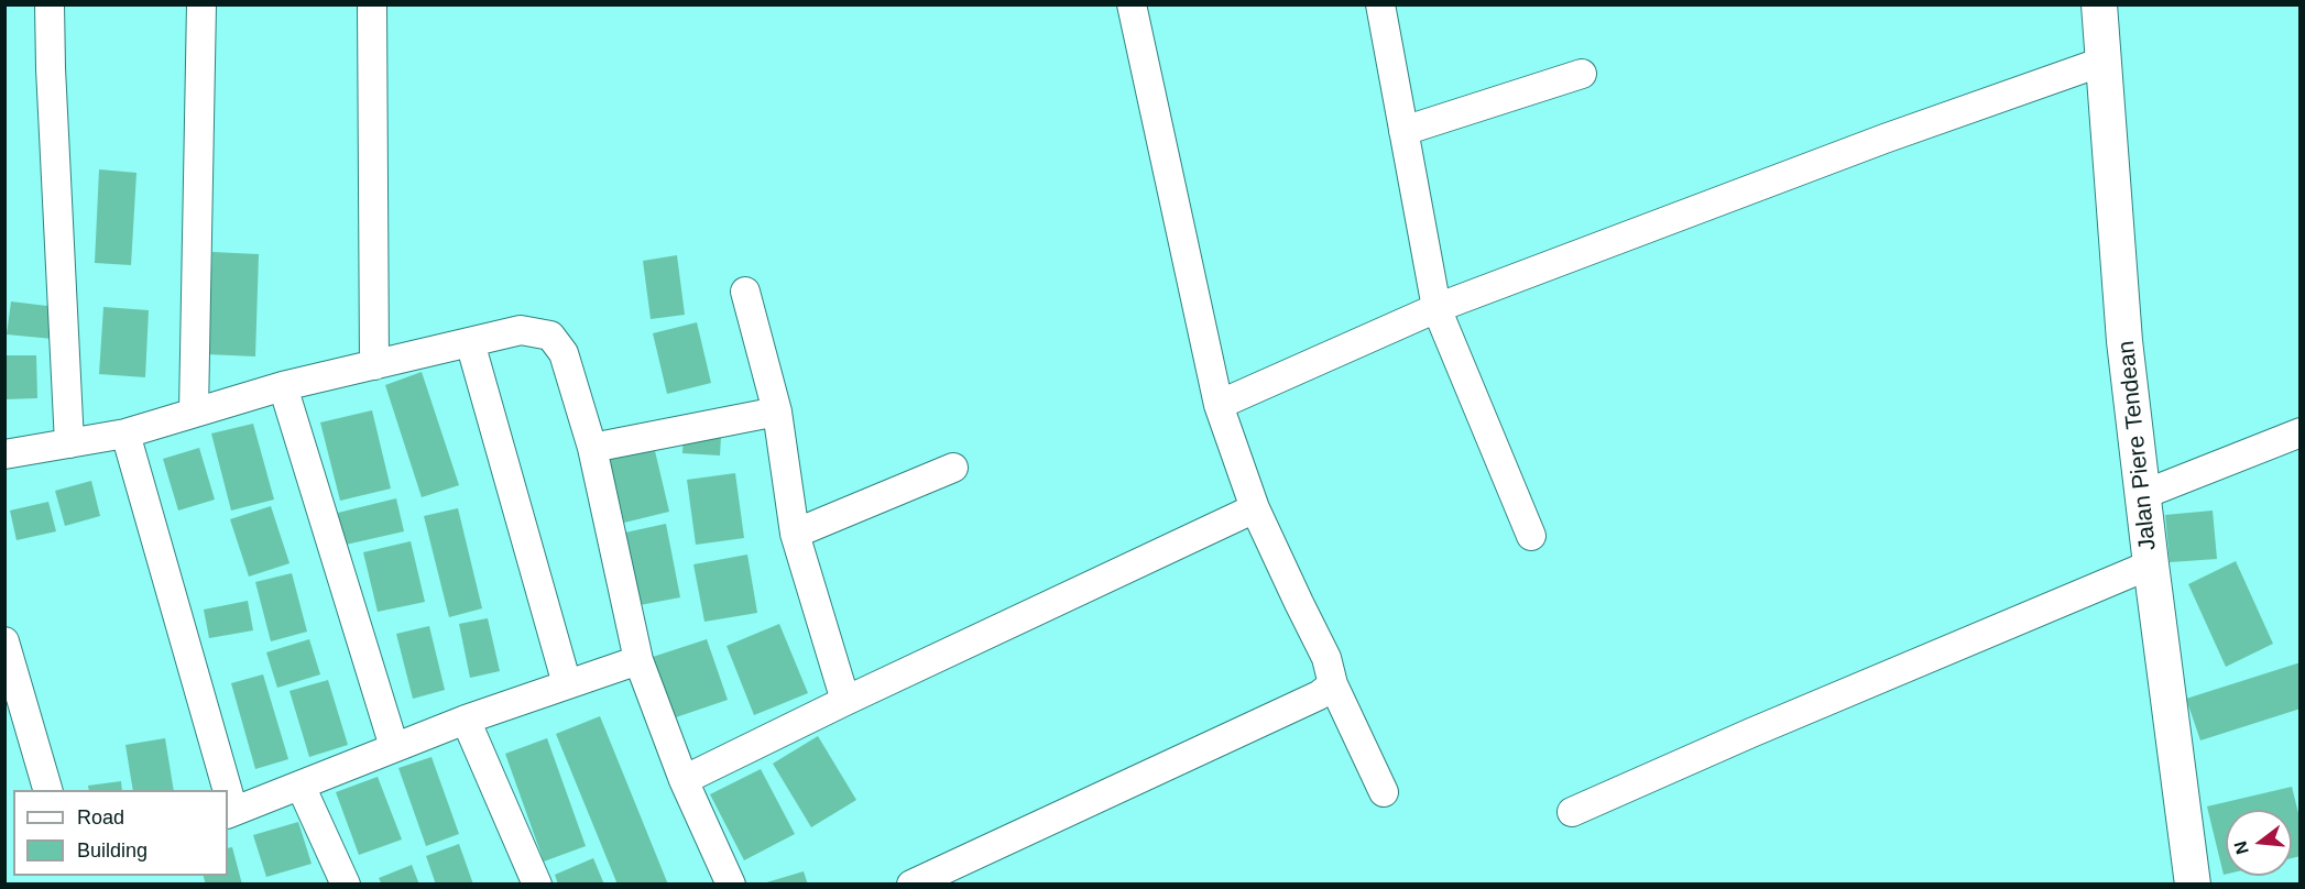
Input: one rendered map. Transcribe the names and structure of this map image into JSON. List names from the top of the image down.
{
  "streets": {
    "street": ["Jalan Piere Tendean"]
  },
  "legend": ["Road", "Building"],
  "north": "left"
}
